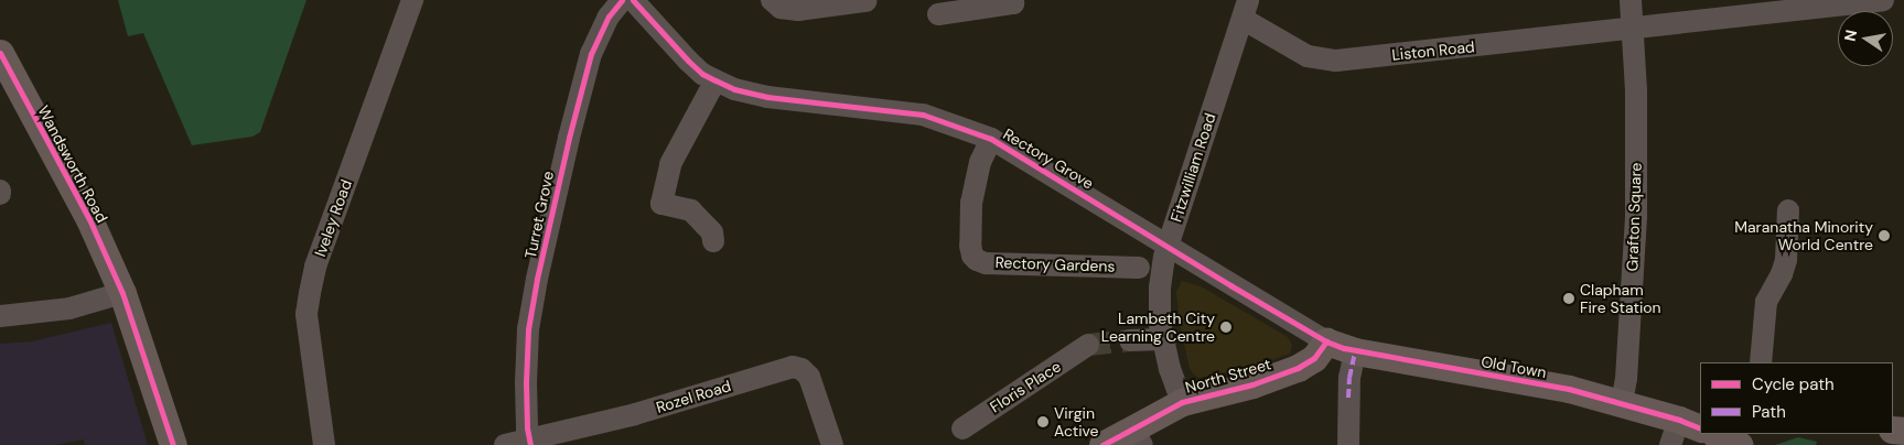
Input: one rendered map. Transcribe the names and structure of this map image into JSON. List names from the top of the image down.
{
  "streets": {
    "main road": ["Wandsworth Road", "Old Town", "North Street"],
    "street": [
      "Liston Road",
      "Rectory Grove",
      "Fitzwilliam Road",
      "Turret Grove",
      "Grafton Square",
      "Iveley Road",
      "Rectory Gardens",
      "Floris Place",
      "Rozel Road"
    ]
  },
  "crossings": [
    ["Liston Road", "Fitzwilliam Road"],
    ["Liston Road", "Grafton Square"],
    ["Rectory Grove", "Fitzwilliam Road"],
    ["Rectory Grove", "Rectory Gardens"],
    ["Rectory Grove", "Old Town"],
    ["Rectory Grove", "North Street"],
    ["Fitzwilliam Road", "North Street"],
    ["Turret Grove", "Rozel Road"],
    ["Grafton Square", "Old Town"],
    ["Old Town", "North Street"]
  ],
  "places": [
    "Maranatha Minority World Centre",
    "Clapham Fire Station",
    "Lambeth City Learning Centre",
    "Virgin Active"
  ],
  "legend": ["Cycle path", "Path"],
  "north": "left"
}
